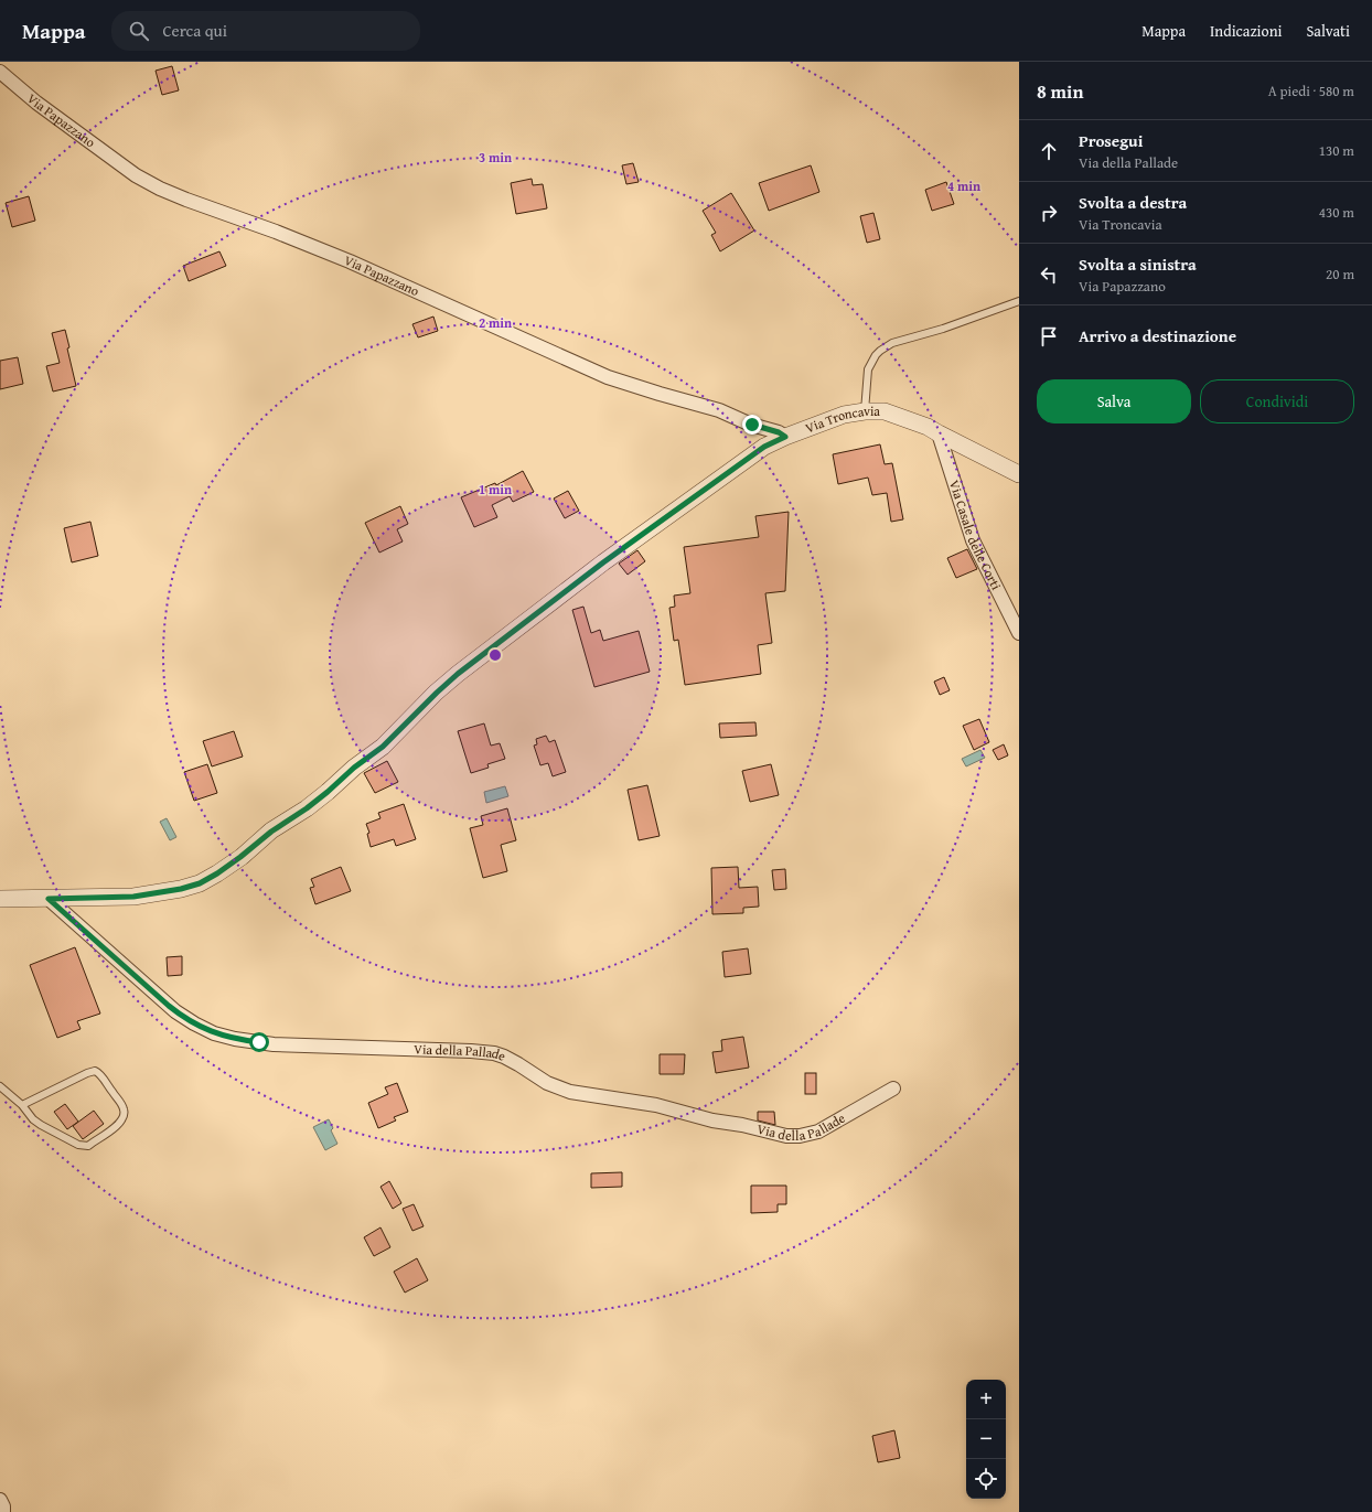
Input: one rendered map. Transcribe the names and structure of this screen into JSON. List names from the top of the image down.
{
  "streets": {
    "street": [
      "Via Papazzano",
      "Via Troncavia",
      "Via Casale delle Corti",
      "Via della Pallade"
    ]
  },
  "crossings": [
    ["Via Papazzano", "Via Troncavia"],
    ["Via Troncavia", "Via Casale delle Corti"],
    ["Via Troncavia", "Via della Pallade"]
  ],
  "page": {
    "header": "Mappa",
    "search": "Cerca qui",
    "nav": ["Mappa", "Indicazioni", "Salvati"],
    "heading": ["8 min", "A piedi · 580 m"],
    "list": [
      ["Prosegui", "Via della Pallade", "130 m"],
      ["Svolta a destra", "Via Troncavia", "430 m"],
      ["Svolta a sinistra", "Via Papazzano", "20 m"],
      "Arrivo a destinazione"
    ],
    "buttons": ["Salva", "Condividi"],
    "map_buttons": ["+", "−"]
  },
  "rings": [
    "3 min",
    "4 min",
    "2 min",
    "1 min"
  ]
}
